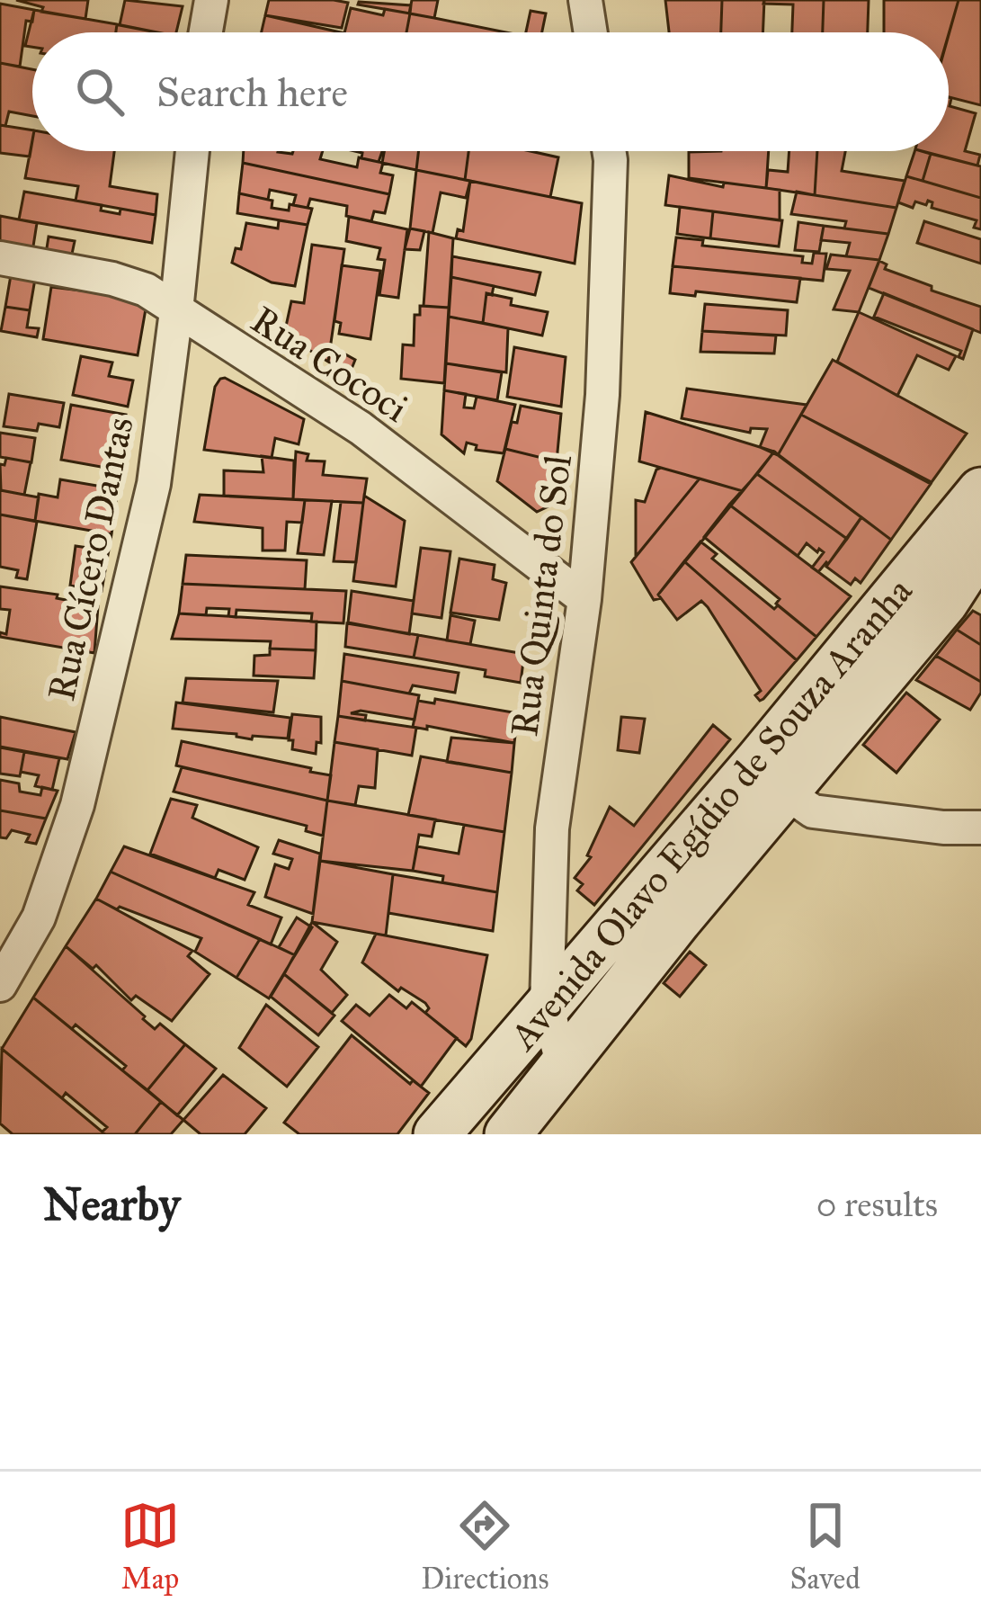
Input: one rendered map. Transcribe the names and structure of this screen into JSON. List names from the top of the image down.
{
  "streets": {
    "main road": ["Avenida Olavo Egídio de Souza Aranha"],
    "street": ["Rua Cococi", "Rua Cícero Dantas", "Rua Quinta do Sol"]
  },
  "crossings": [
    ["Rua Cococi", "Rua Cícero Dantas"],
    ["Rua Cococi", "Rua Quinta do Sol"],
    ["Rua Quinta do Sol", "Avenida Olavo Egídio de Souza Aranha"]
  ],
  "page": {
    "search": "Search here",
    "heading": ["Nearby", "0 results"],
    "nav": ["Map", "Directions", "Saved"]
  }
}
